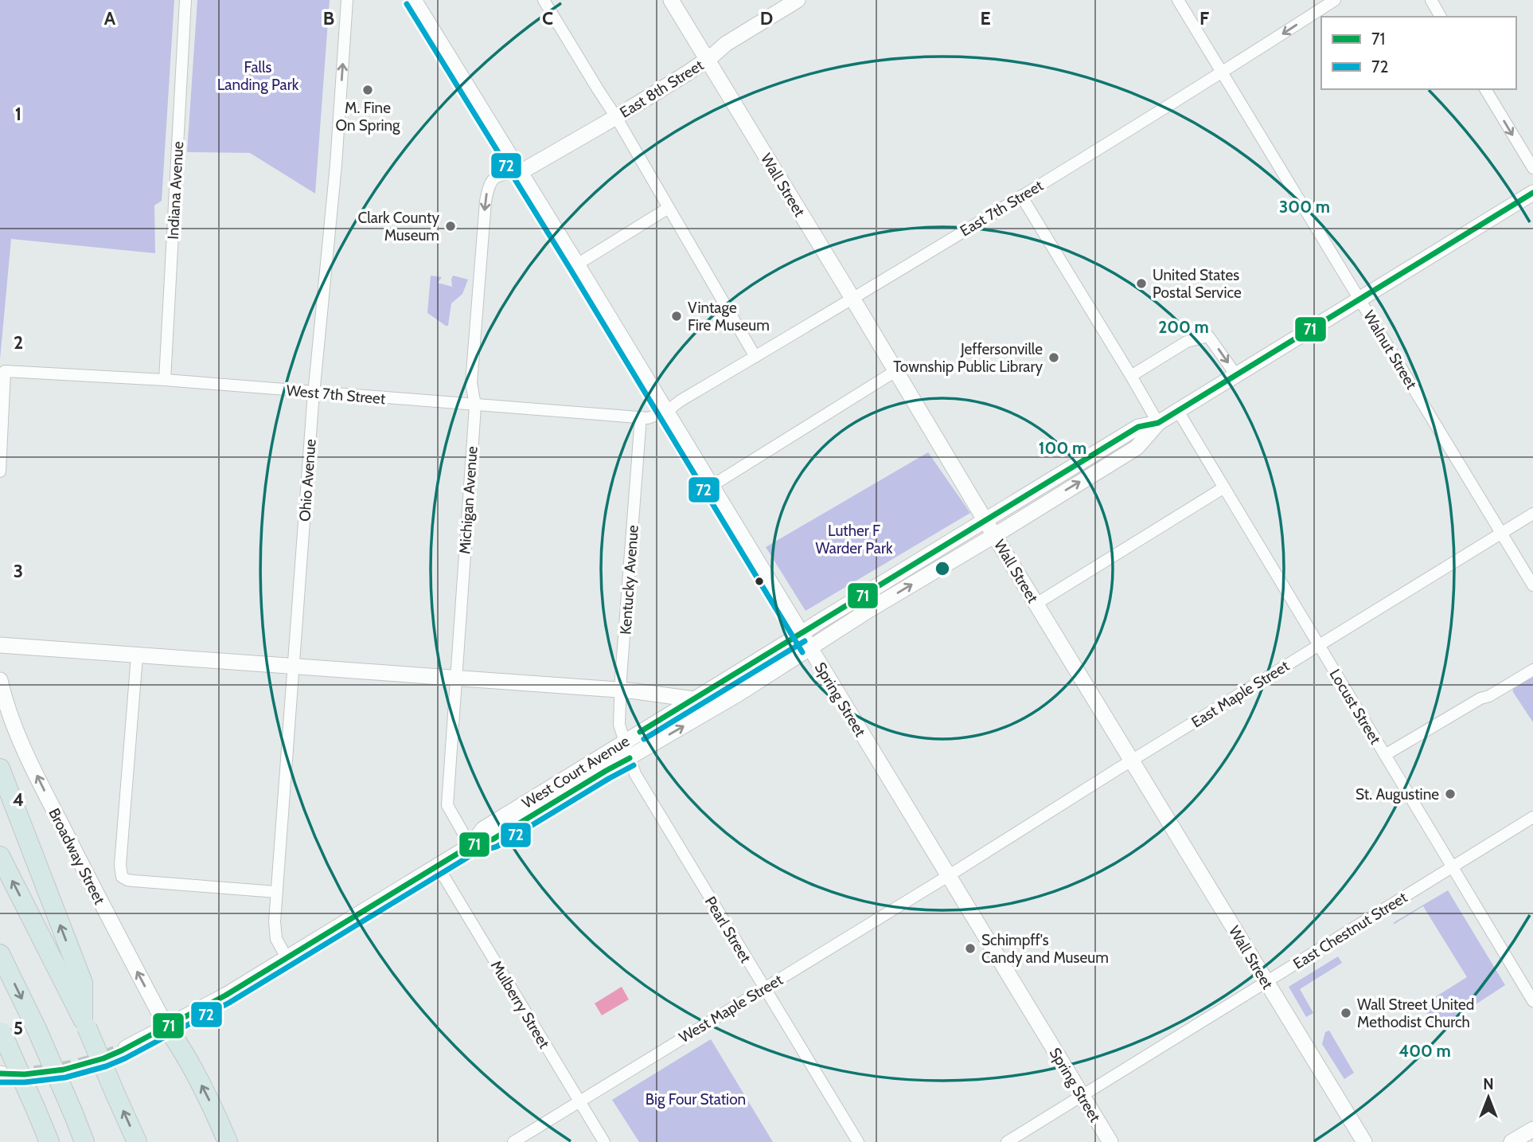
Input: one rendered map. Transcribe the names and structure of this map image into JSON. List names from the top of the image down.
{
  "streets": {
    "street": [
      "East 8th Street",
      "Wall Street",
      "Indiana Avenue",
      "East 7th Street",
      "Walnut Street",
      "West 7th Street",
      "Ohio Avenue",
      "Michigan Avenue",
      "Kentucky Avenue",
      "East Maple Street",
      "Spring Street",
      "Locust Street",
      "West Court Avenue",
      "Broadway Street",
      "Pearl Street",
      "East Chestnut Street",
      "Mulberry Street",
      "West Maple Street"
    ]
  },
  "crossings": [
    ["East 8th Street", "Wall Street"],
    ["East 8th Street", "Michigan Avenue"],
    ["East 8th Street", "Spring Street"],
    ["Wall Street", "East 7th Street"],
    ["Wall Street", "East Maple Street"],
    ["Wall Street", "West Court Avenue"],
    ["Wall Street", "East Chestnut Street"],
    ["Indiana Avenue", "West 7th Street"],
    ["East 7th Street", "Walnut Street"],
    ["East 7th Street", "West 7th Street"],
    ["East 7th Street", "Spring Street"],
    ["Walnut Street", "East Maple Street"],
    ["West 7th Street", "Ohio Avenue"],
    ["West 7th Street", "Michigan Avenue"],
    ["West 7th Street", "Kentucky Avenue"],
    ["West 7th Street", "Spring Street"],
    ["Ohio Avenue", "West Court Avenue"],
    ["Michigan Avenue", "Spring Street"],
    ["Michigan Avenue", "West Court Avenue"],
    ["Kentucky Avenue", "West Court Avenue"],
    ["Kentucky Avenue", "Pearl Street"],
    ["East Maple Street", "Spring Street"],
    ["East Maple Street", "Locust Street"],
    ["East Maple Street", "West Maple Street"],
    ["Spring Street", "West Court Avenue"],
    ["Spring Street", "East Chestnut Street"],
    ["Spring Street", "West Maple Street"],
    ["Locust Street", "East Chestnut Street"],
    ["West Court Avenue", "Broadway Street"],
    ["West Court Avenue", "Pearl Street"],
    ["West Court Avenue", "Mulberry Street"],
    ["Pearl Street", "West Maple Street"],
    ["Mulberry Street", "West Maple Street"]
  ],
  "one_way": ["Ohio Avenue", "Broadway Street"],
  "parks": ["Falls Landing Park", "Luther F Warder Park", "Big Four Station"],
  "places": [
    "M. Fine On Spring",
    "Clark County Museum",
    "United States Postal Service",
    "Vintage Fire Museum",
    "Jeffersonville Township Public Library",
    "St. Augustine",
    "Schimpff's Candy and Museum",
    "Wall Street United Methodist Church"
  ],
  "lines": ["transit line 72", "transit line 71"],
  "legend": ["71", "72"],
  "north": "top",
  "grid": {
    "columns": [
      "A",
      "B",
      "C",
      "D",
      "E",
      "F"
    ],
    "rows": [
      "1",
      "2",
      "3",
      "4",
      "5"
    ]
  },
  "rings": [
    "300 m",
    "200 m",
    "100 m",
    "400 m"
  ]
}
